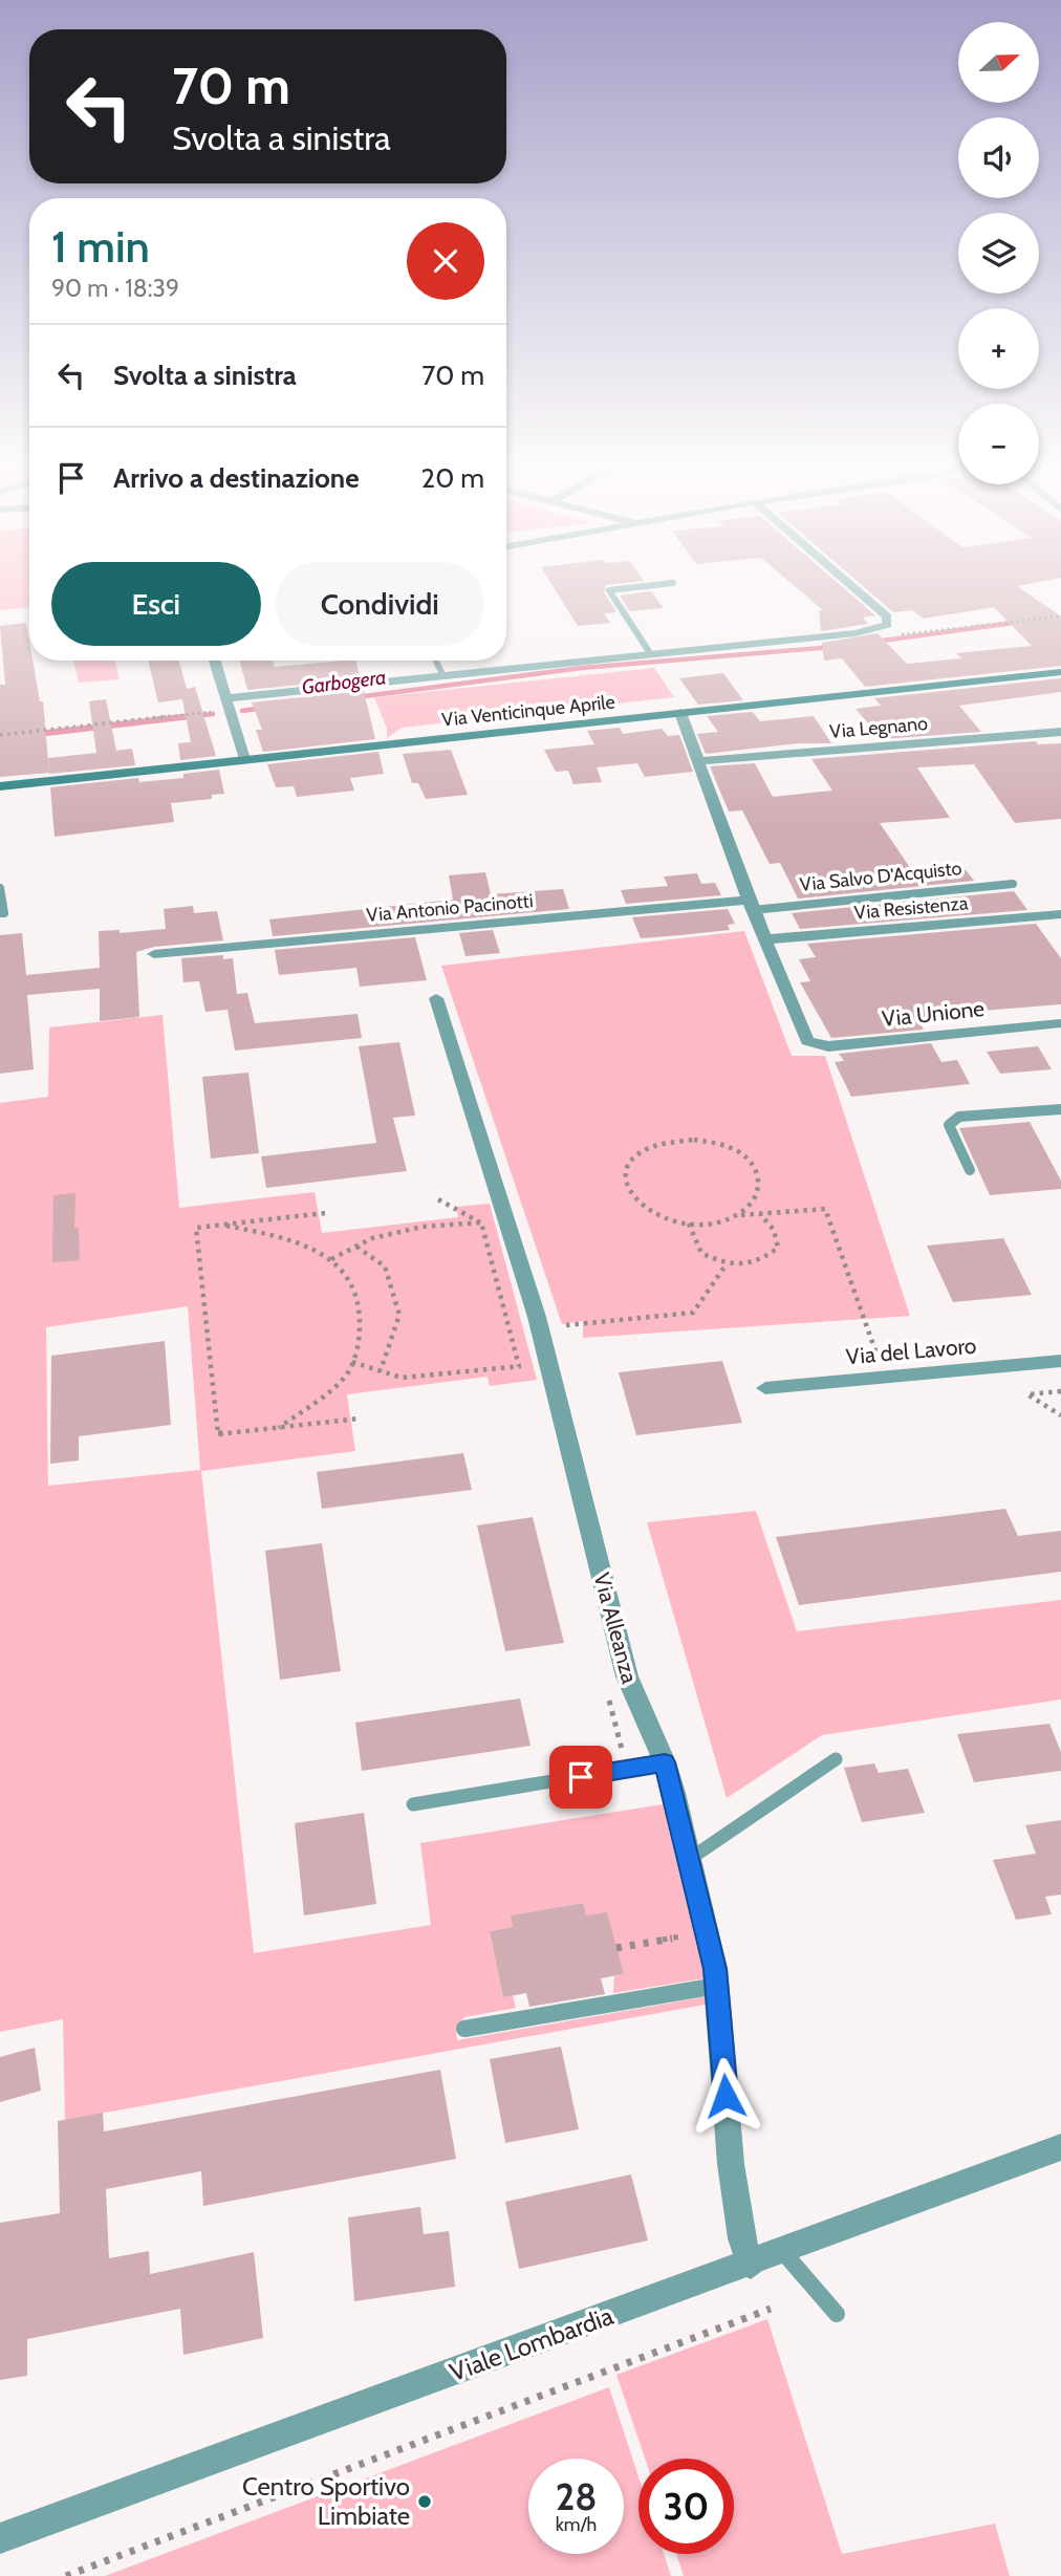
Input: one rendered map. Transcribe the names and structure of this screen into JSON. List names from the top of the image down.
{
  "streets": {
    "street": [
      "Via Venticinque Aprile",
      "Via Legnano",
      "Via Antonio Pacinotti",
      "Via Resistenza",
      "Via Unione",
      "Via del Lavoro",
      "Via Alleanza",
      "Viale Lombardia"
    ],
    "lane": ["Via Salvo D'Acquisto"]
  },
  "crossings": [
    ["Via Salvo D'Acquisto", "Via Antonio Pacinotti"],
    ["Via Resistenza", "Via Unione"],
    ["Via Alleanza", "Viale Lombardia"]
  ],
  "water": ["Garbogera"],
  "places": ["Centro Sportivo Limbiate"],
  "north": "right",
  "page": {
    "map_buttons": ["+", "−"],
    "turn": ["70 m", "Svolta a sinistra"],
    "heading": ["1 min", "90 m · 18:39"],
    "list": [
      {
        "name": "Svolta a sinistra",
        "value": "70 m"
      },
      {
        "name": "Arrivo a destinazione",
        "value": "20 m"
      }
    ],
    "buttons": ["Esci", "Condividi"],
    "speed": "28 km/h",
    "limit": "30"
  }
}
